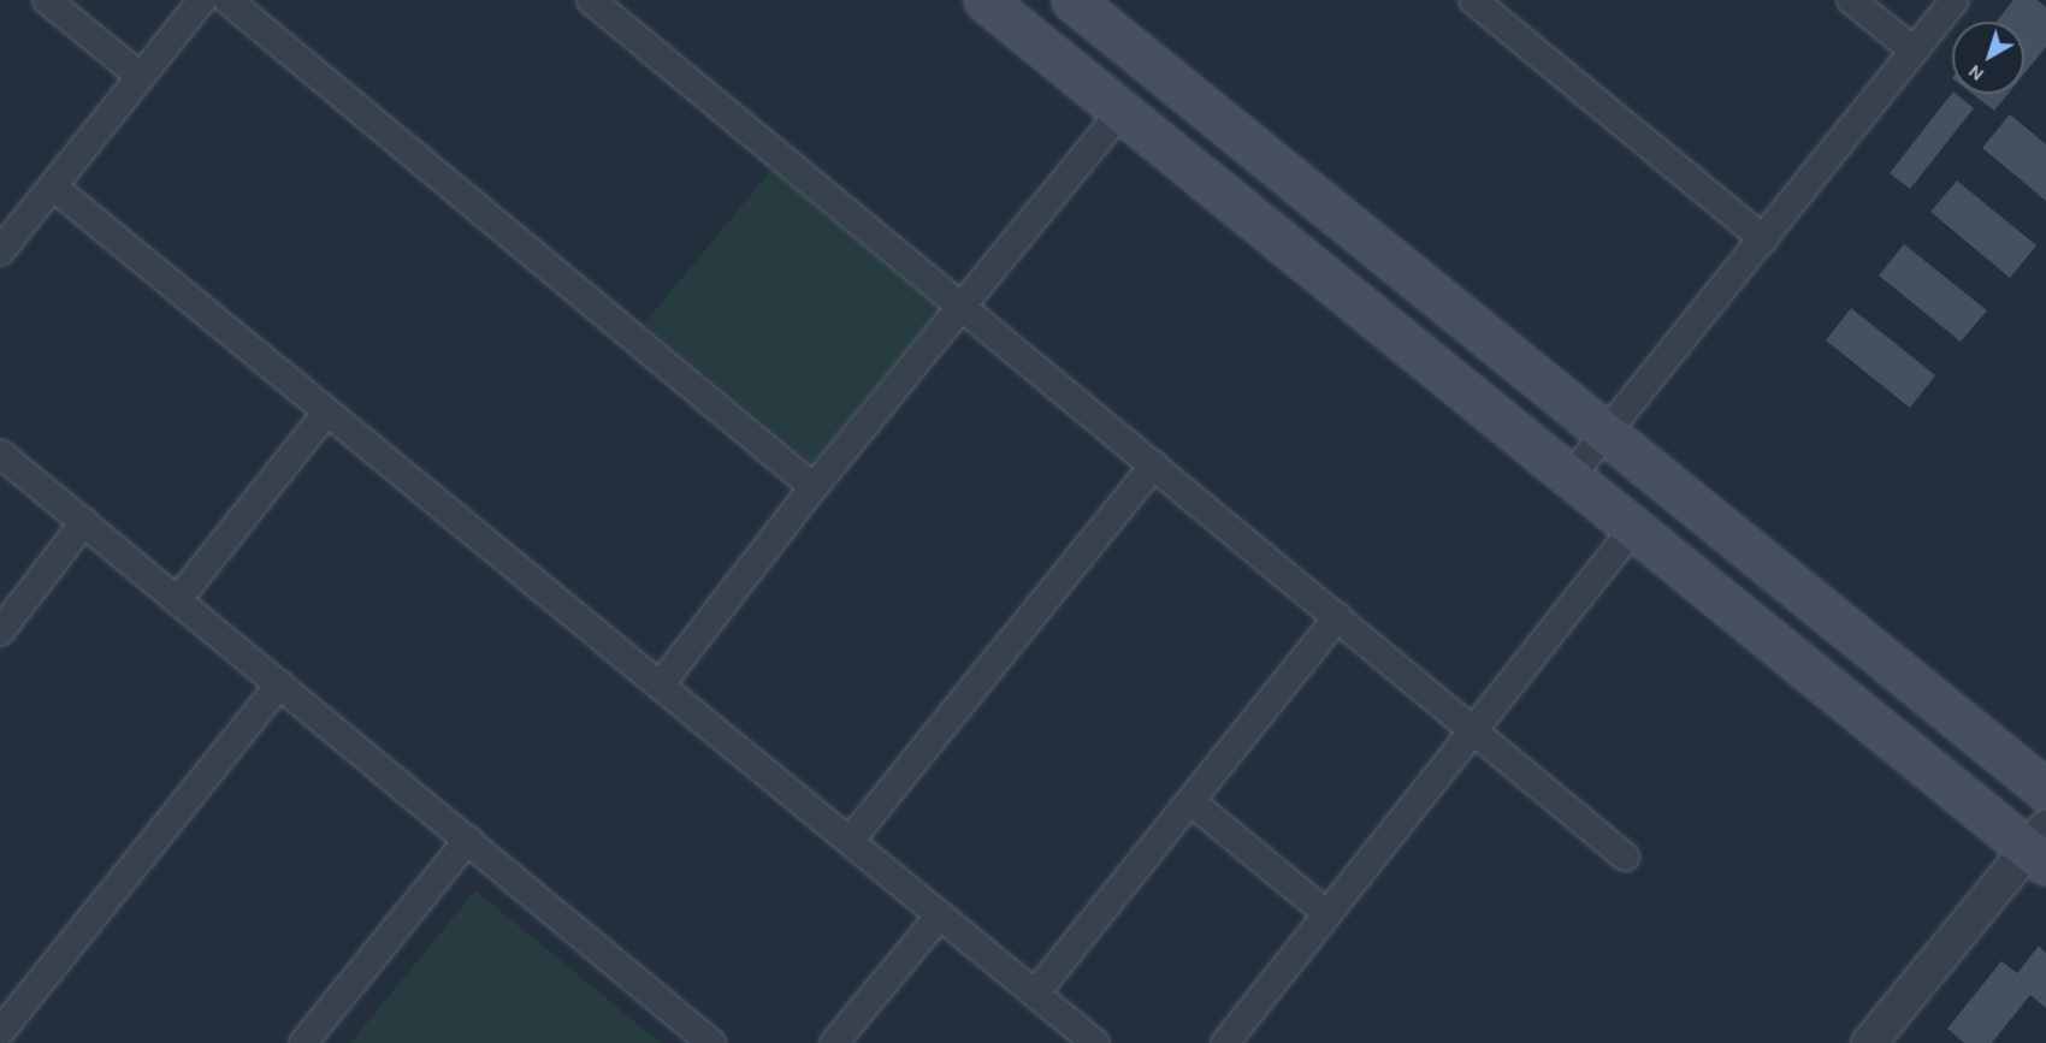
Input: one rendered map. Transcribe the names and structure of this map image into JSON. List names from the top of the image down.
{
  "north": "bottom left"
}
